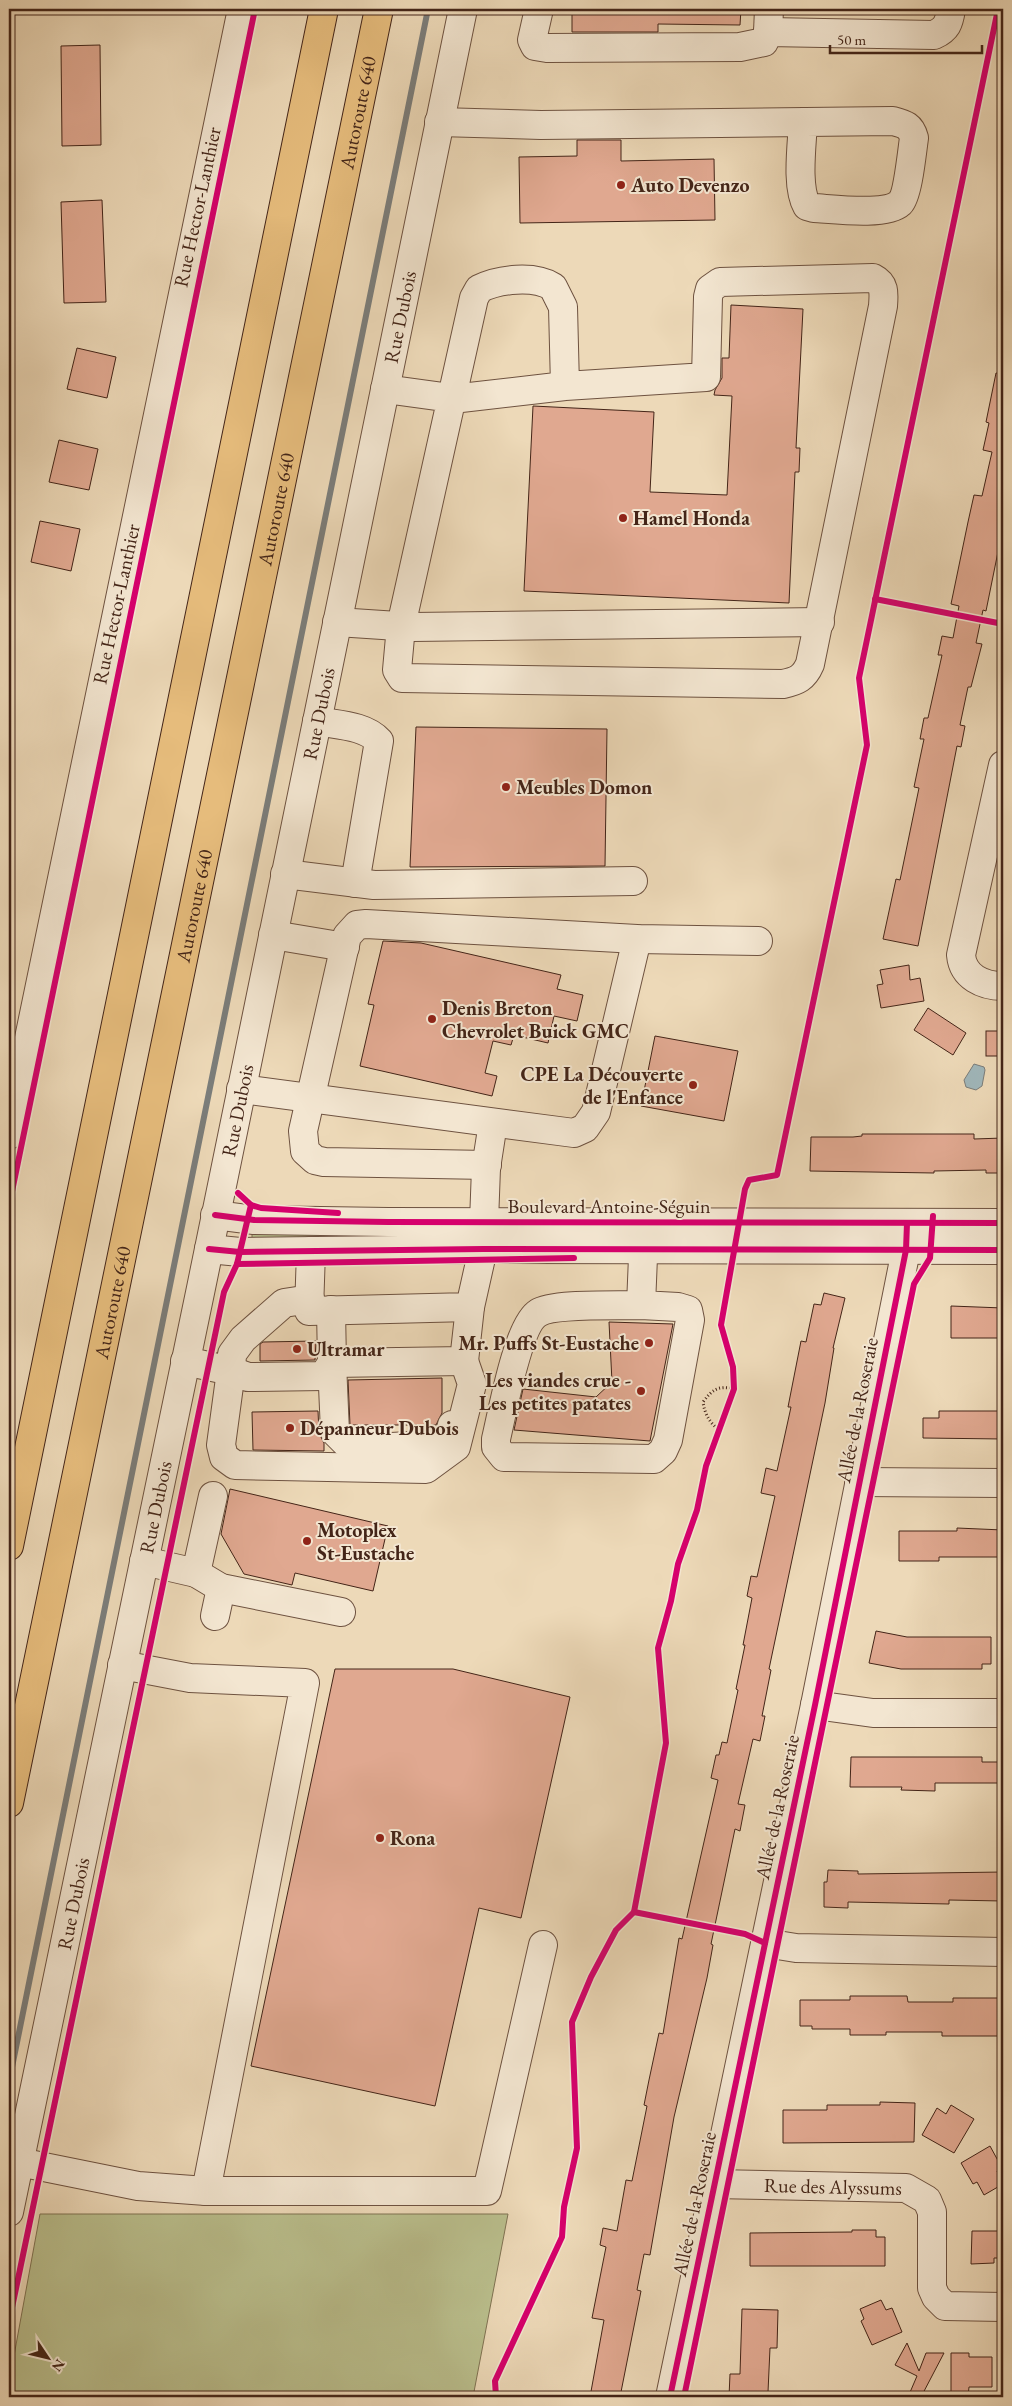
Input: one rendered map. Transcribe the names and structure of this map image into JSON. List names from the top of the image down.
{
  "streets": {
    "highway": ["Autoroute 640"],
    "street": [
      "Rue Hector-Lanthier",
      "Rue Dubois",
      "Boulevard Antoine-Séguin",
      "Allée de la Roseraie",
      "Rue des Alyssums"
    ]
  },
  "crossings": [
    ["Rue Dubois", "Boulevard Antoine-Séguin"],
    ["Boulevard Antoine-Séguin", "Allée de la Roseraie"],
    ["Allée de la Roseraie", "Rue des Alyssums"]
  ],
  "places": [
    "Auto Devenzo",
    "Hamel Honda",
    "Meubles Domon",
    "Denis Breton Chevrolet Buick GMC",
    "CPE La Découverte de l'Enfance",
    "Mr. Puffs St-Eustache",
    "Ultramar",
    "Les viandes crue - Les petites patates",
    "Dépanneur Dubois",
    "Motoplex St-Eustache",
    "Rona"
  ],
  "scale_bar": "50 m",
  "north": "bottom right"
}
